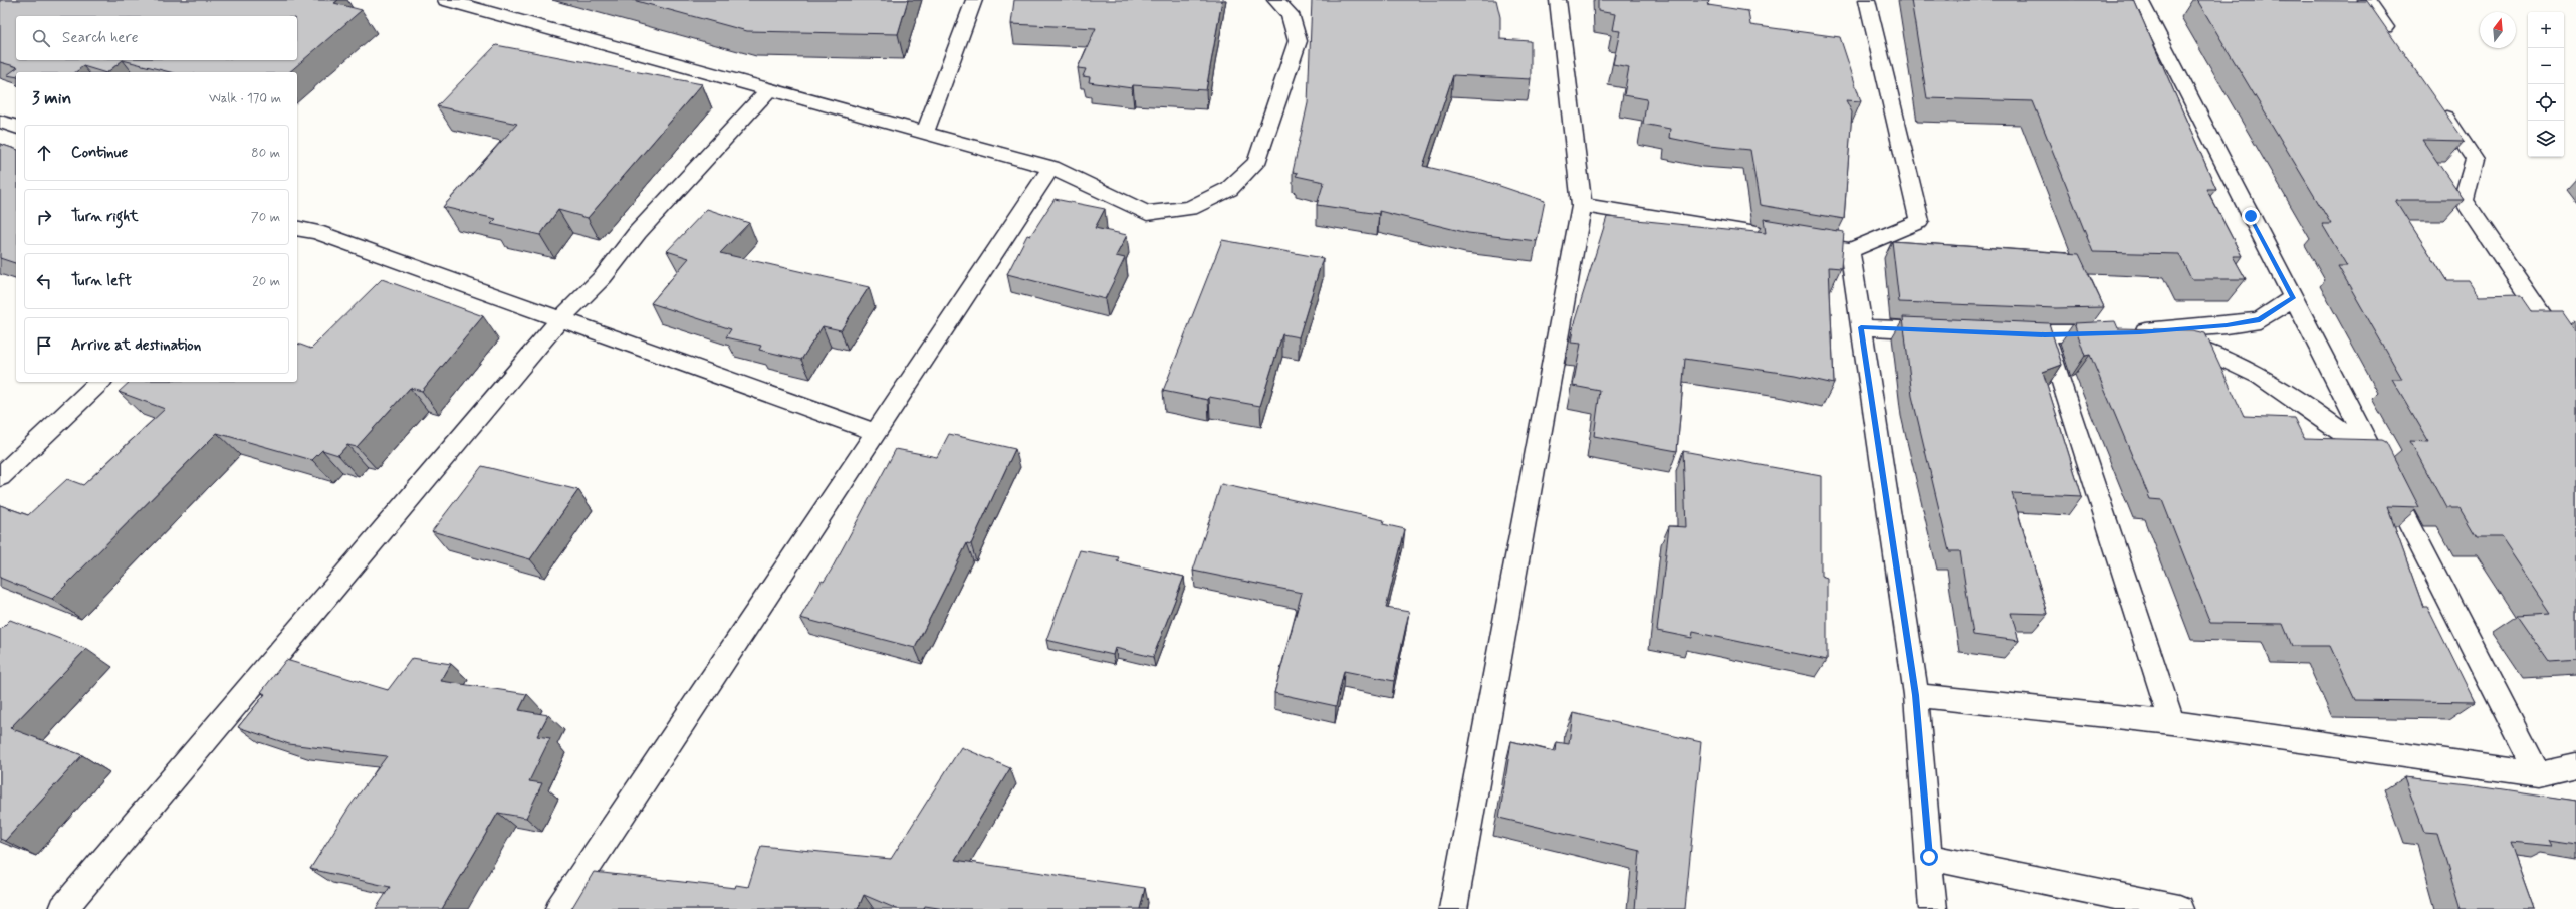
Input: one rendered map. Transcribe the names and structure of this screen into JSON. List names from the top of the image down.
{
  "north": "top",
  "page": {
    "map_buttons": ["+", "−"],
    "search": "Search here",
    "heading": ["3 min", "Walk · 170 m"],
    "list": [
      ["Continue", "80 m"],
      ["Turn right", "70 m"],
      ["Turn left", "20 m"],
      "Arrive at destination"
    ]
  }
}
